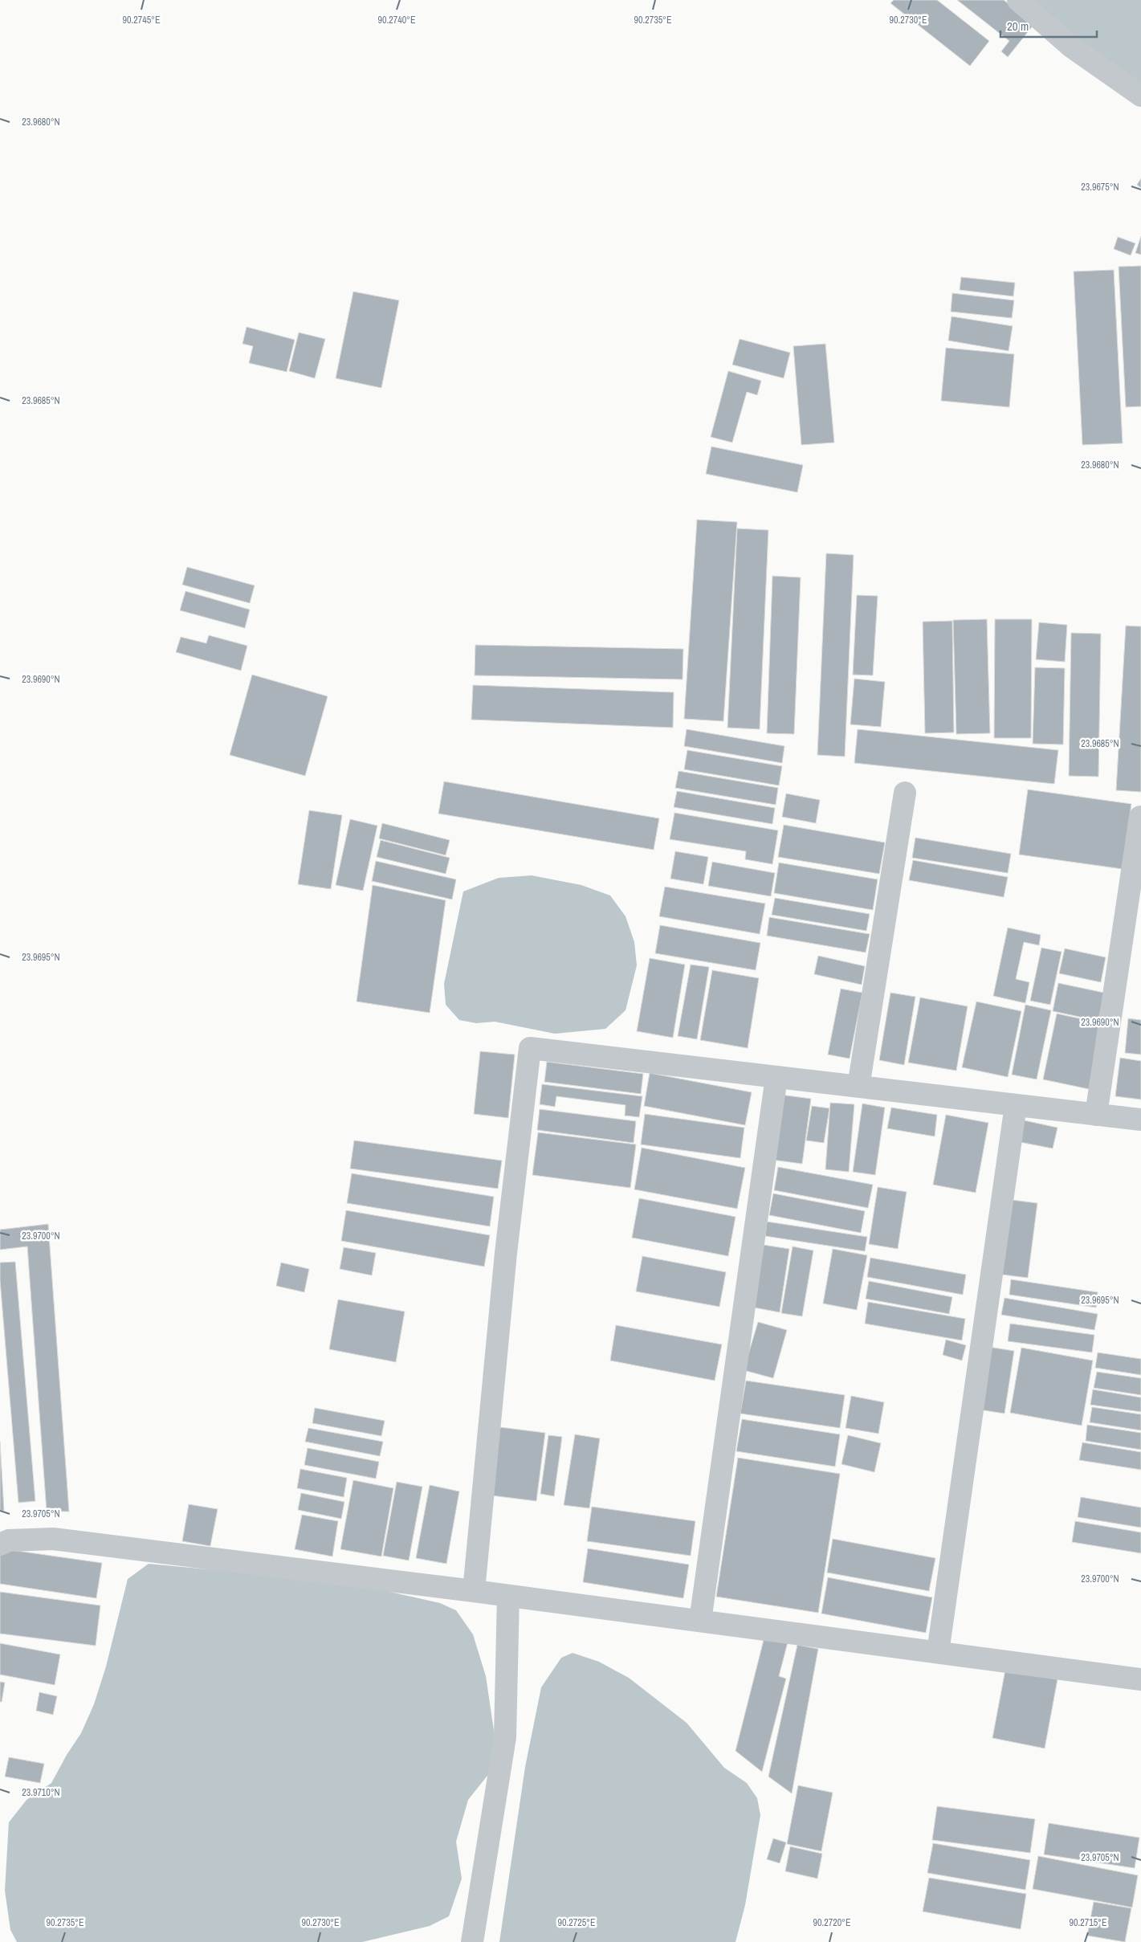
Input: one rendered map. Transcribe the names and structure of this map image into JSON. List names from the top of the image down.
{
  "scale_bar": "20 m",
  "coordinates": [
    "90.2745°E",
    "90.2740°E",
    "90.2735°E",
    "90.2730°E",
    "23.9680°N",
    "23.9675°N",
    "23.9685°N",
    "23.9690°N",
    "23.9695°N",
    "23.9700°N",
    "23.9705°N",
    "23.9710°N",
    "90.2725°E",
    "90.2720°E",
    "90.2715°E"
  ]
}
